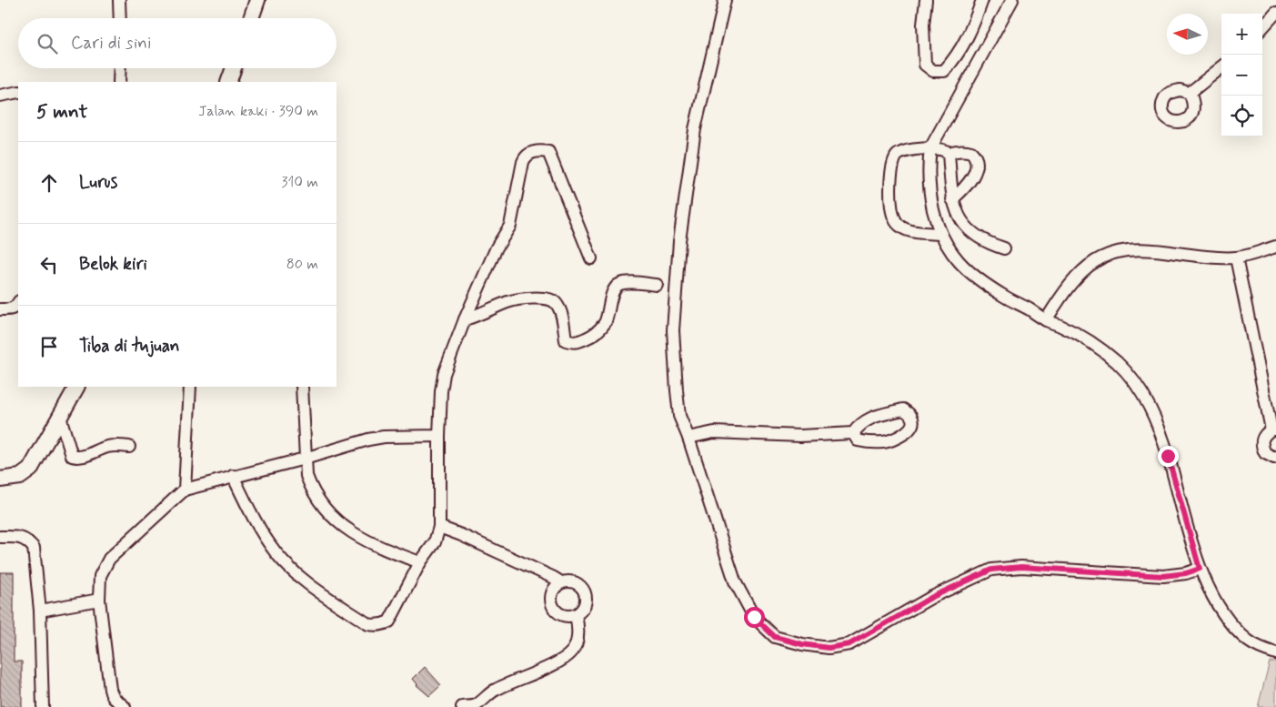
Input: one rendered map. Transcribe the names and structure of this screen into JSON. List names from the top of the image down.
{
  "north": "left",
  "page": {
    "map_buttons": ["+", "−"],
    "search": "Cari di sini",
    "heading": ["5 mnt", "Jalan kaki · 390 m"],
    "list": [
      ["Lurus", "310 m"],
      ["Belok kiri", "80 m"],
      "Tiba di tujuan"
    ]
  }
}
